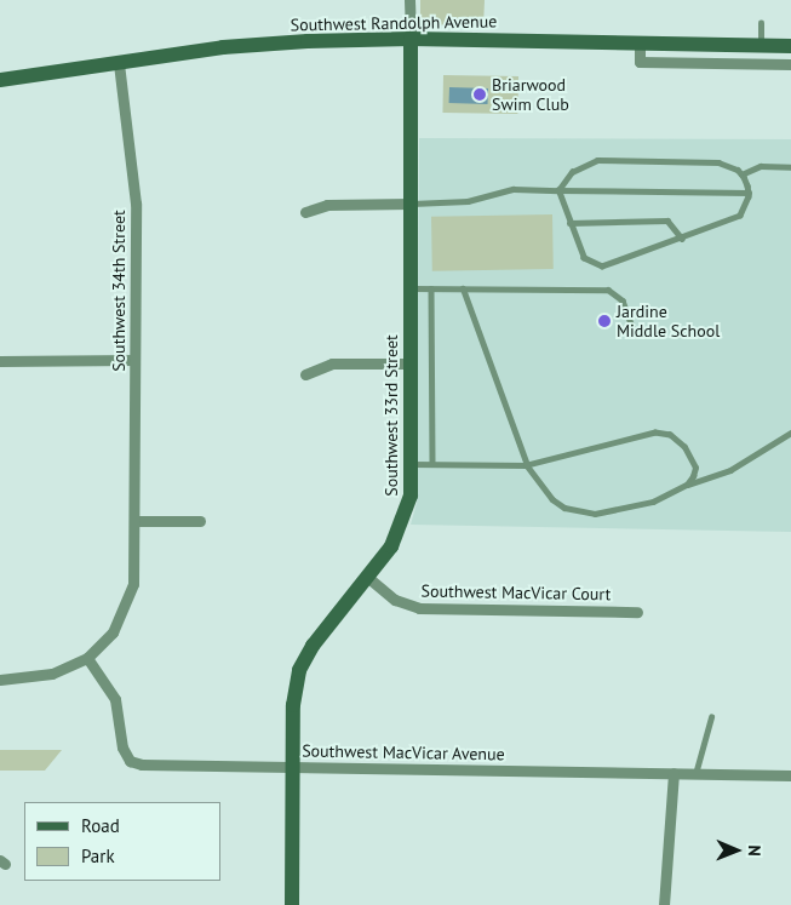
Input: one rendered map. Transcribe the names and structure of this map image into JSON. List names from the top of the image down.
{
  "streets": {
    "street": [
      "Southwest Randolph Avenue",
      "Southwest 34th Street",
      "Southwest 33rd Street",
      "Southwest MacVicar Court",
      "Southwest MacVicar Avenue"
    ]
  },
  "crossings": [
    ["Southwest Randolph Avenue", "Southwest 34th Street"],
    ["Southwest Randolph Avenue", "Southwest 33rd Street"],
    ["Southwest 34th Street", "Southwest MacVicar Avenue"],
    ["Southwest 33rd Street", "Southwest MacVicar Court"],
    ["Southwest 33rd Street", "Southwest MacVicar Avenue"]
  ],
  "places": ["Briarwood Swim Club", "Jardine Middle School"],
  "legend": ["Road", "Park"],
  "north": "right"
}
